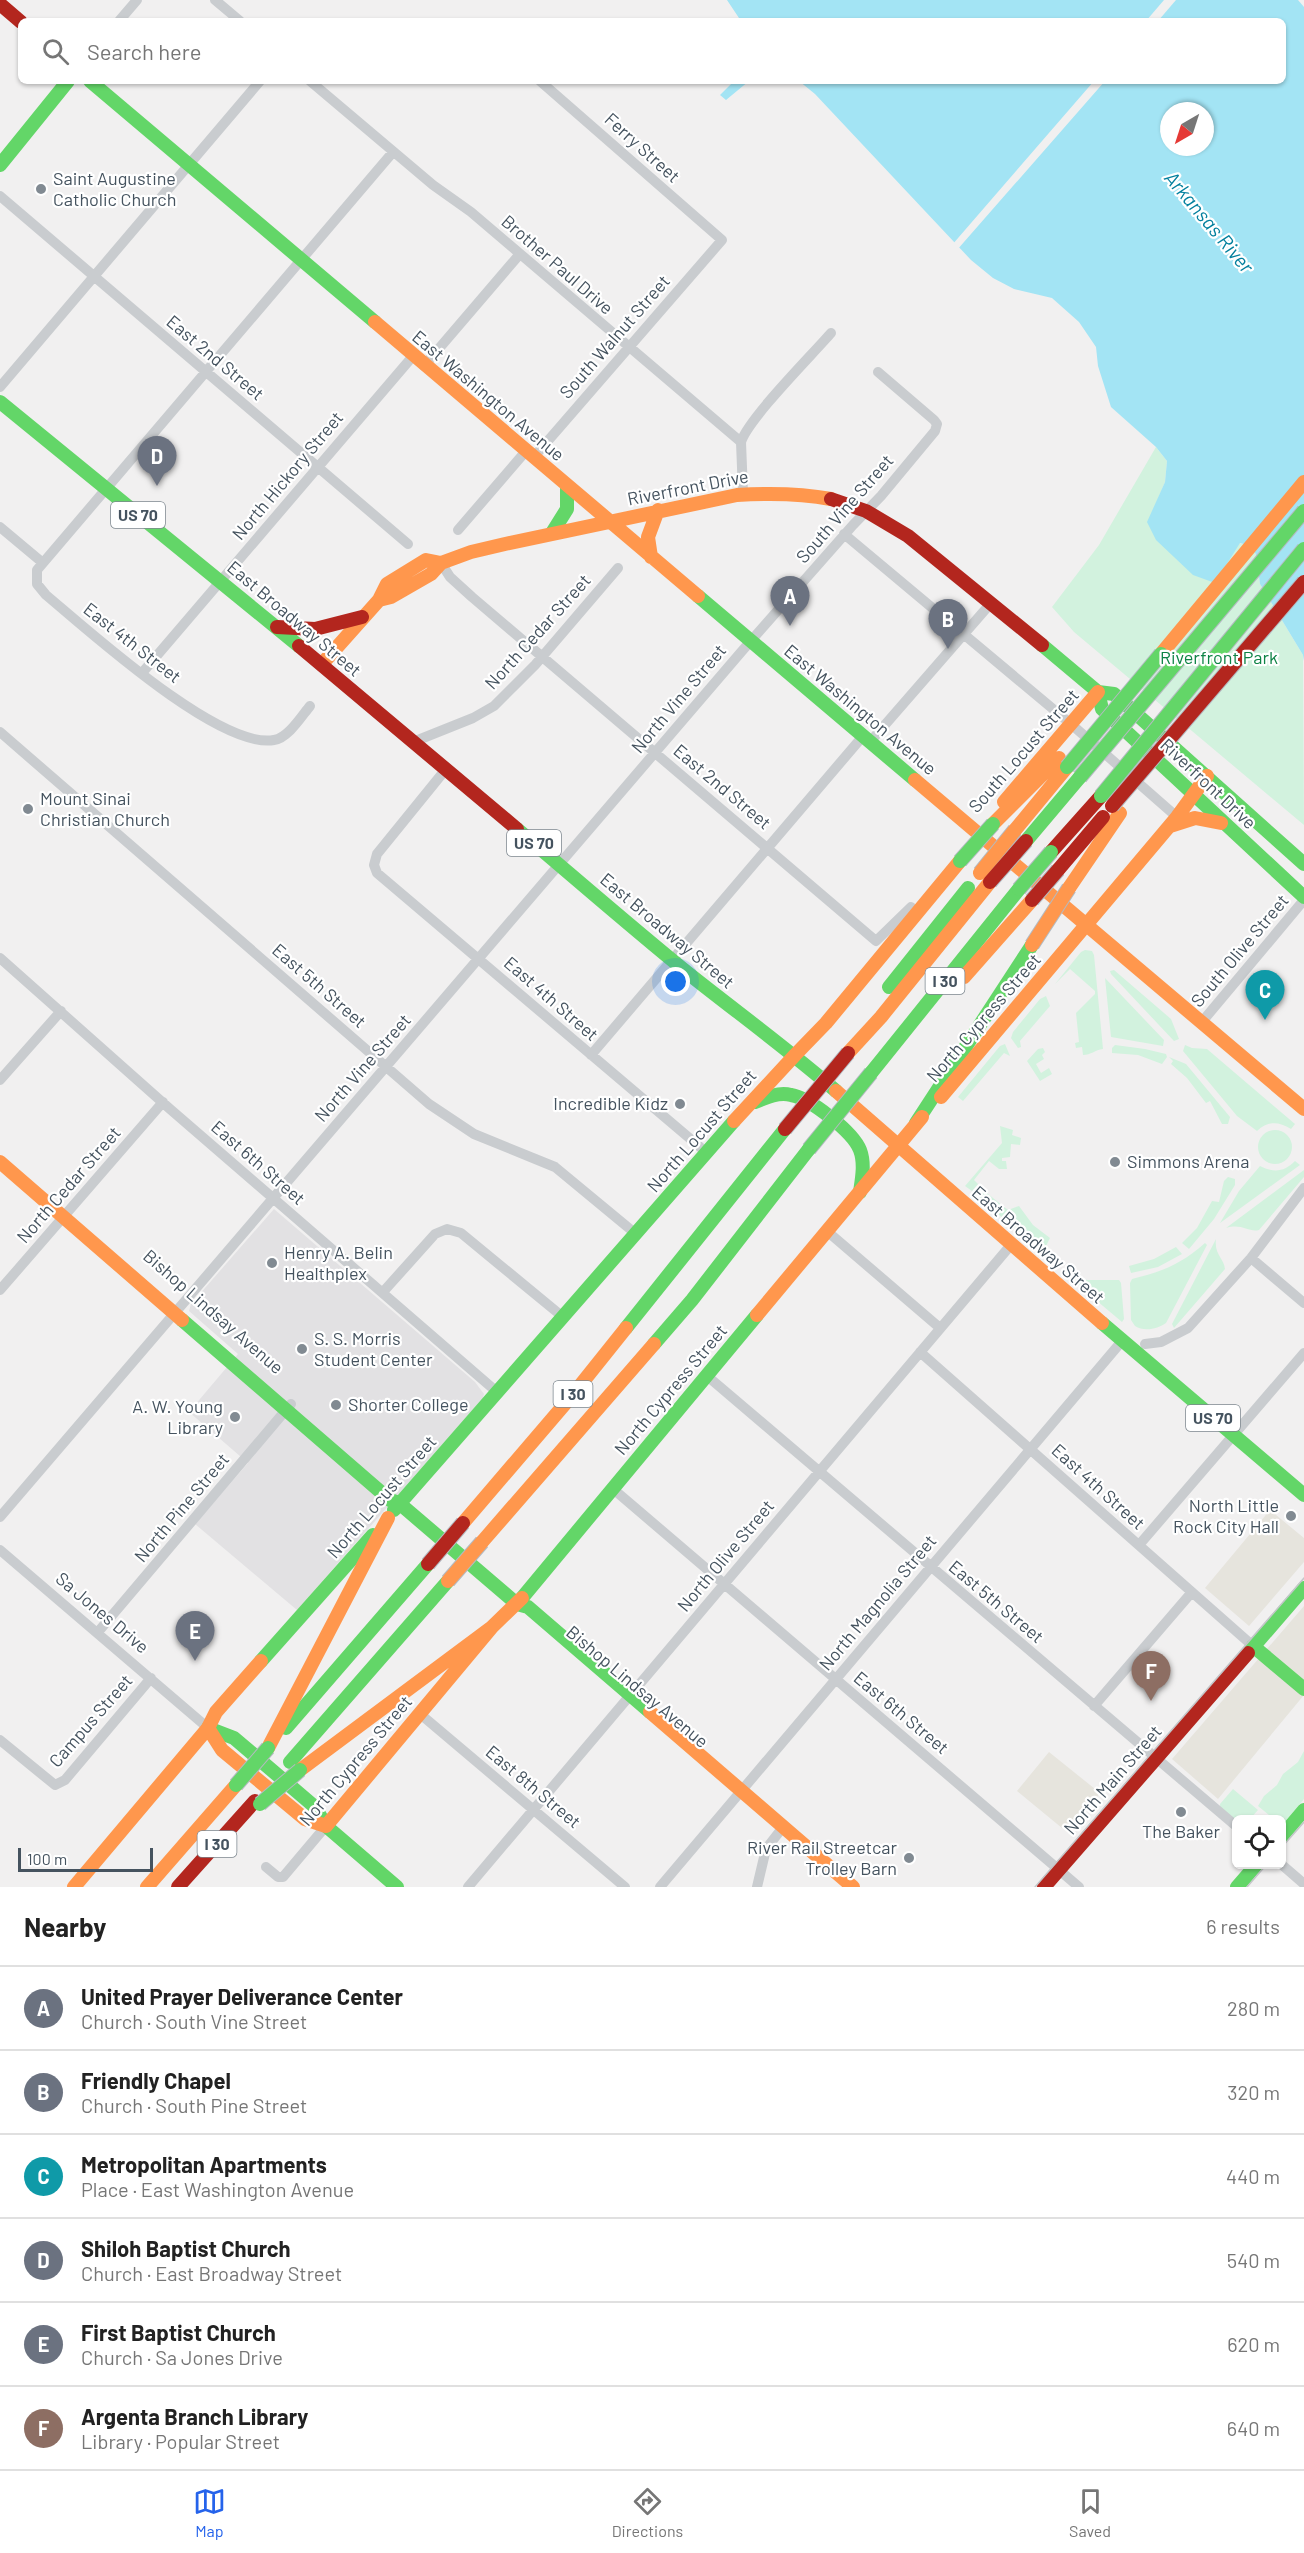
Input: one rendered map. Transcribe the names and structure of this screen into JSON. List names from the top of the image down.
{
  "streets": {
    "main road": [
      "East Washington Avenue",
      "Riverfront Drive",
      "US 70",
      "East Broadway Street",
      "South Locust Street",
      "I 30",
      "North Cypress Street",
      "North Locust Street",
      "Bishop Lindsay Avenue",
      "Sa Jones Drive",
      "North Main Street"
    ],
    "street": [
      "Ferry Street",
      "Brother Paul Drive",
      "South Walnut Street",
      "East 2nd Street",
      "North Hickory Street",
      "South Vine Street",
      "North Cedar Street",
      "East 4th Street",
      "North Vine Street",
      "South Olive Street",
      "East 5th Street",
      "East 6th Street",
      "North Pine Street",
      "North Olive Street",
      "North Magnolia Street",
      "Campus Street",
      "East 8th Street"
    ]
  },
  "crossings": [
    ["Ferry Street", "South Walnut Street"],
    ["Brother Paul Drive", "South Walnut Street"],
    ["Brother Paul Drive", "North Hickory Street"],
    ["South Walnut Street", "East Washington Avenue"],
    ["East 2nd Street", "East Washington Avenue"],
    ["East 2nd Street", "North Hickory Street"],
    ["East 2nd Street", "Riverfront Drive"],
    ["East 2nd Street", "North Cedar Street"],
    ["East 2nd Street", "North Vine Street"],
    ["East 2nd Street", "South Locust Street"],
    ["East Washington Avenue", "North Hickory Street"],
    ["East Washington Avenue", "Riverfront Drive"],
    ["East Washington Avenue", "South Vine Street"],
    ["East Washington Avenue", "North Vine Street"],
    ["East Washington Avenue", "South Locust Street"],
    ["East Washington Avenue", "South Olive Street"],
    ["East Washington Avenue", "North Cypress Street"],
    ["North Hickory Street", "East Broadway Street"],
    ["North Hickory Street", "East 4th Street"],
    ["Riverfront Drive", "South Vine Street"],
    ["Riverfront Drive", "East Broadway Street"],
    ["Riverfront Drive", "South Locust Street"],
    ["Riverfront Drive", "South Olive Street"],
    ["Riverfront Drive", "North Cypress Street"],
    ["South Vine Street", "North Vine Street"],
    ["East Broadway Street", "North Cedar Street"],
    ["East Broadway Street", "East 4th Street"],
    ["East Broadway Street", "North Vine Street"],
    ["East Broadway Street", "North Cypress Street"],
    ["East Broadway Street", "North Locust Street"],
    ["East Broadway Street", "North Olive Street"],
    ["East Broadway Street", "North Magnolia Street"],
    ["North Cedar Street", "East 6th Street"],
    ["North Cedar Street", "Bishop Lindsay Avenue"],
    ["East 4th Street", "North Vine Street"],
    ["East 4th Street", "North Locust Street"],
    ["East 4th Street", "North Olive Street"],
    ["East 4th Street", "North Magnolia Street"],
    ["East 4th Street", "North Main Street"],
    ["North Vine Street", "East 5th Street"],
    ["North Vine Street", "East 6th Street"],
    ["North Vine Street", "Bishop Lindsay Avenue"],
    ["East 5th Street", "North Cypress Street"],
    ["East 5th Street", "North Locust Street"],
    ["East 5th Street", "North Olive Street"],
    ["East 5th Street", "North Magnolia Street"],
    ["East 5th Street", "North Main Street"],
    ["North Cypress Street", "East 6th Street"],
    ["North Cypress Street", "Bishop Lindsay Avenue"],
    ["North Cypress Street", "Sa Jones Drive"],
    ["North Cypress Street", "East 8th Street"],
    ["North Locust Street", "East 6th Street"],
    ["North Locust Street", "Bishop Lindsay Avenue"],
    ["North Locust Street", "Sa Jones Drive"],
    ["East 6th Street", "North Olive Street"],
    ["East 6th Street", "North Magnolia Street"],
    ["East 6th Street", "North Main Street"],
    ["Bishop Lindsay Avenue", "North Pine Street"],
    ["Bishop Lindsay Avenue", "North Olive Street"],
    ["Bishop Lindsay Avenue", "North Magnolia Street"],
    ["North Pine Street", "Sa Jones Drive"],
    ["North Olive Street", "East 8th Street"],
    ["Sa Jones Drive", "Campus Street"]
  ],
  "water": ["Arkansas River"],
  "parks": ["Riverfront Park"],
  "places": [
    "Saint Augustine Catholic Church",
    "Mount Sinai Christian Church",
    "Incredible Kidz",
    "Simmons Arena",
    "Henry A. Belin Healthplex",
    "S. S. Morris Student Center",
    "Shorter College",
    "A. W. Young Library",
    "North Little Rock City Hall",
    "The Baker",
    "River Rail Streetcar Trolley Barn"
  ],
  "scale_bar": "100 m",
  "north": "bottom left",
  "page": {
    "search": "Search here",
    "pins": [
      "D",
      "A",
      "B",
      "C",
      "E",
      "F"
    ],
    "scale": "100 m",
    "heading": ["Nearby", "6 results"],
    "list": [
      {
        "mark": "A",
        "name": "United Prayer Deliverance Center",
        "note": "Church · South Vine Street",
        "value": "280 m"
      },
      {
        "mark": "B",
        "name": "Friendly Chapel",
        "note": "Church · South Pine Street",
        "value": "320 m"
      },
      {
        "mark": "C",
        "name": "Metropolitan Apartments",
        "note": "Place · East Washington Avenue",
        "value": "440 m"
      },
      {
        "mark": "D",
        "name": "Shiloh Baptist Church",
        "note": "Church · East Broadway Street",
        "value": "540 m"
      },
      {
        "mark": "E",
        "name": "First Baptist Church",
        "note": "Church · Sa Jones Drive",
        "value": "620 m"
      },
      {
        "mark": "F",
        "name": "Argenta Branch Library",
        "note": "Library · Popular Street",
        "value": "640 m"
      }
    ],
    "nav": ["Map", "Directions", "Saved"]
  }
}
